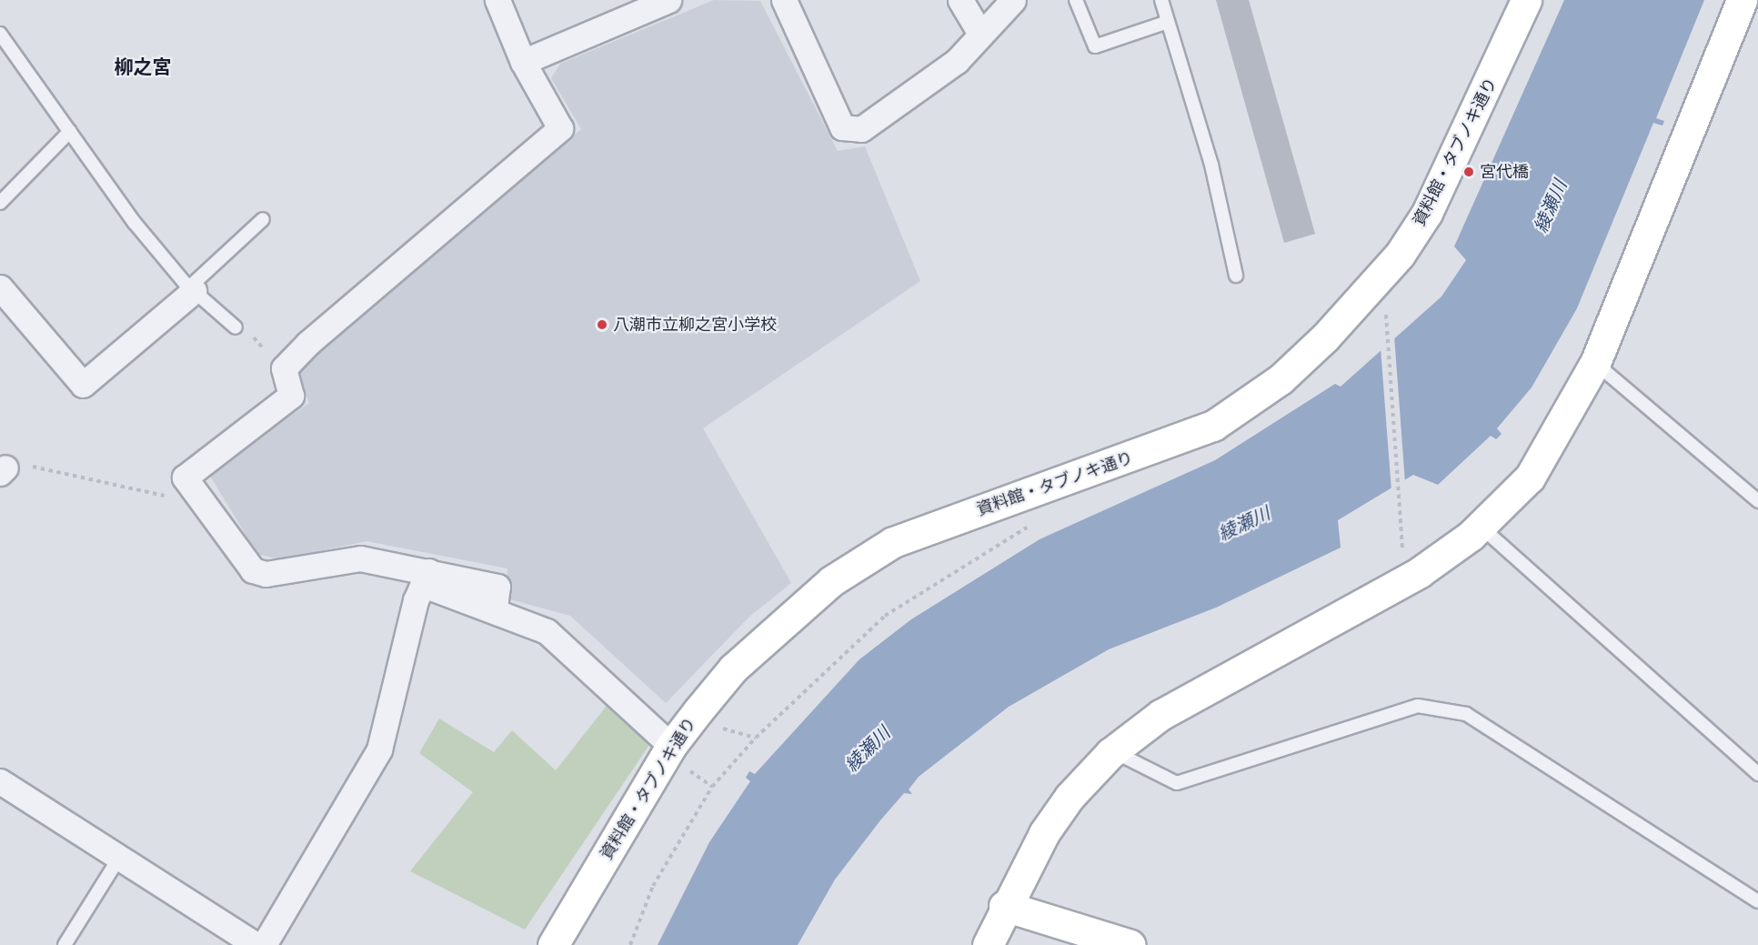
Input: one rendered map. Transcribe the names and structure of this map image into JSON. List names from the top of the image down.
{
  "streets": {
    "street": ["資料館・タブノキ通り"]
  },
  "districts": ["柳之宮"],
  "water": ["綾瀬川"],
  "places": ["宮代橋", "八潮市立柳之宮小学校"]
}
